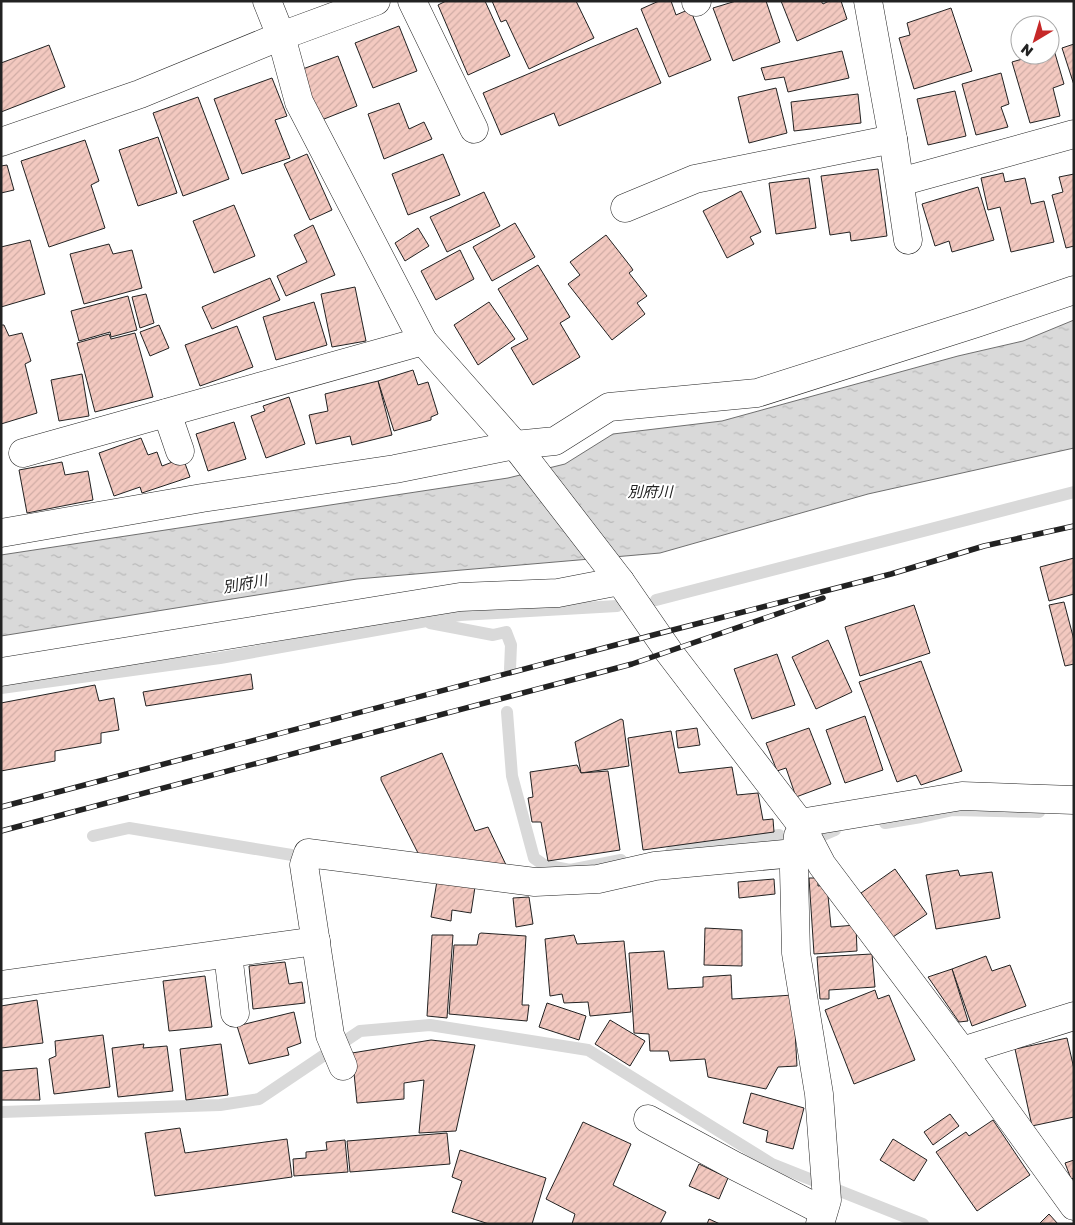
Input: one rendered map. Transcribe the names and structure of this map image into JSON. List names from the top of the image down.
{
  "water": ["別府川"],
  "north": "bottom left"
}
